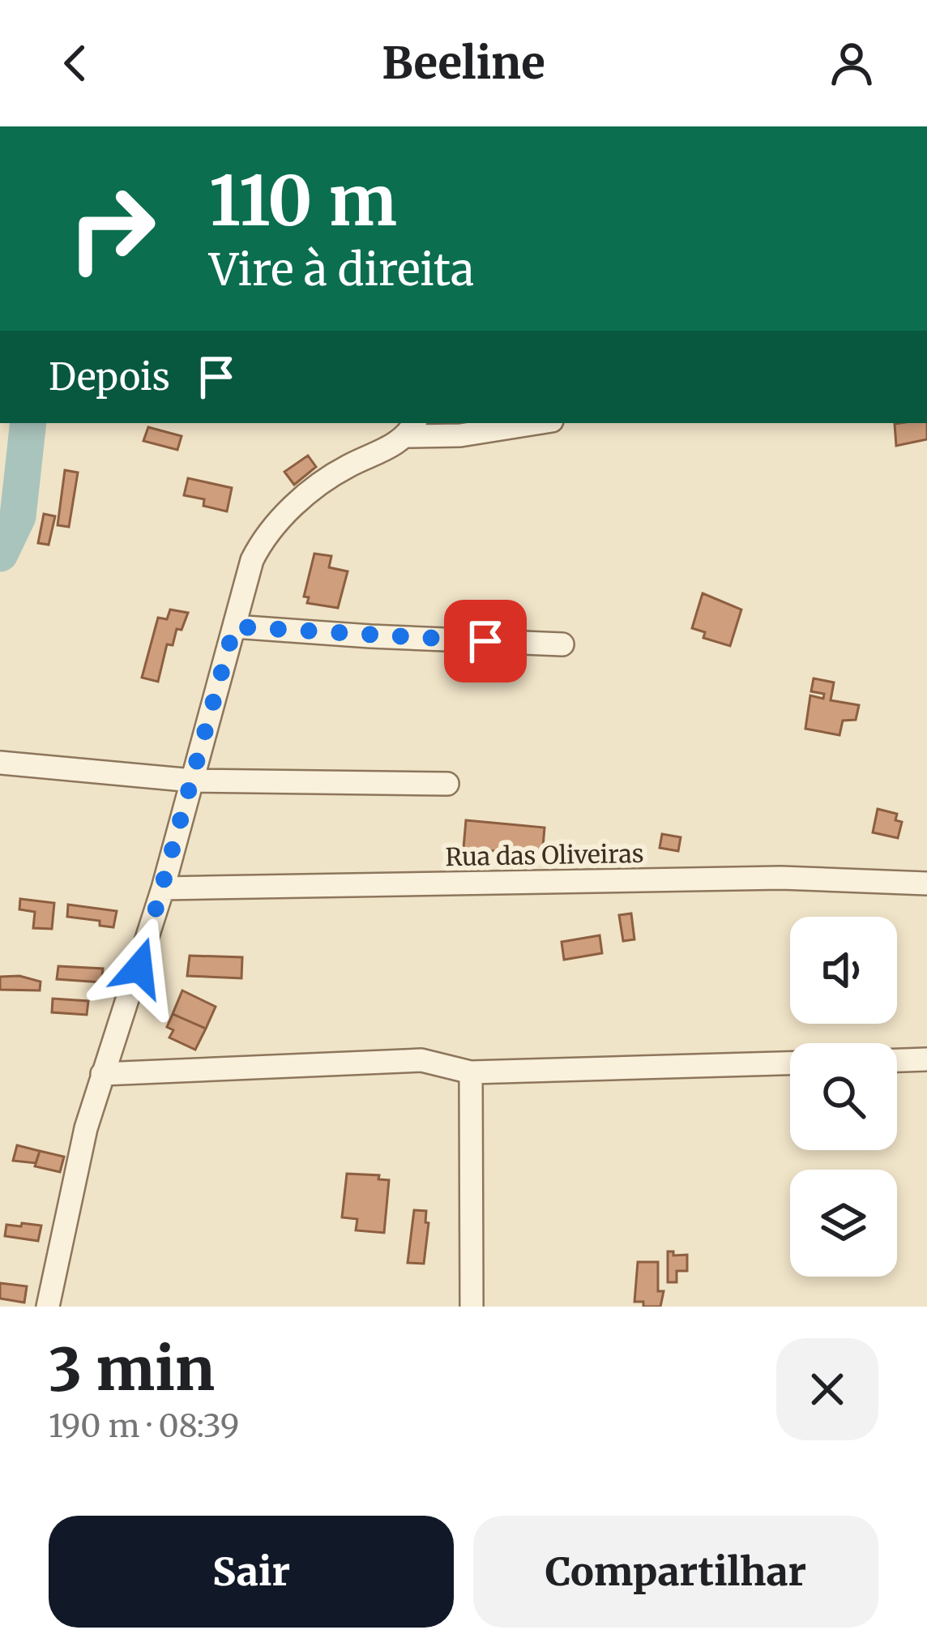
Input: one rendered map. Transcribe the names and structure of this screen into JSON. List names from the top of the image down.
{
  "streets": {
    "street": ["Rua das Oliveiras"]
  },
  "page": {
    "header": "Beeline",
    "turn": ["110 m", "Vire à direita"],
    "then": "Depois",
    "heading": ["3 min", "190 m · 08:39"],
    "buttons": ["Sair", "Compartilhar"]
  }
}
